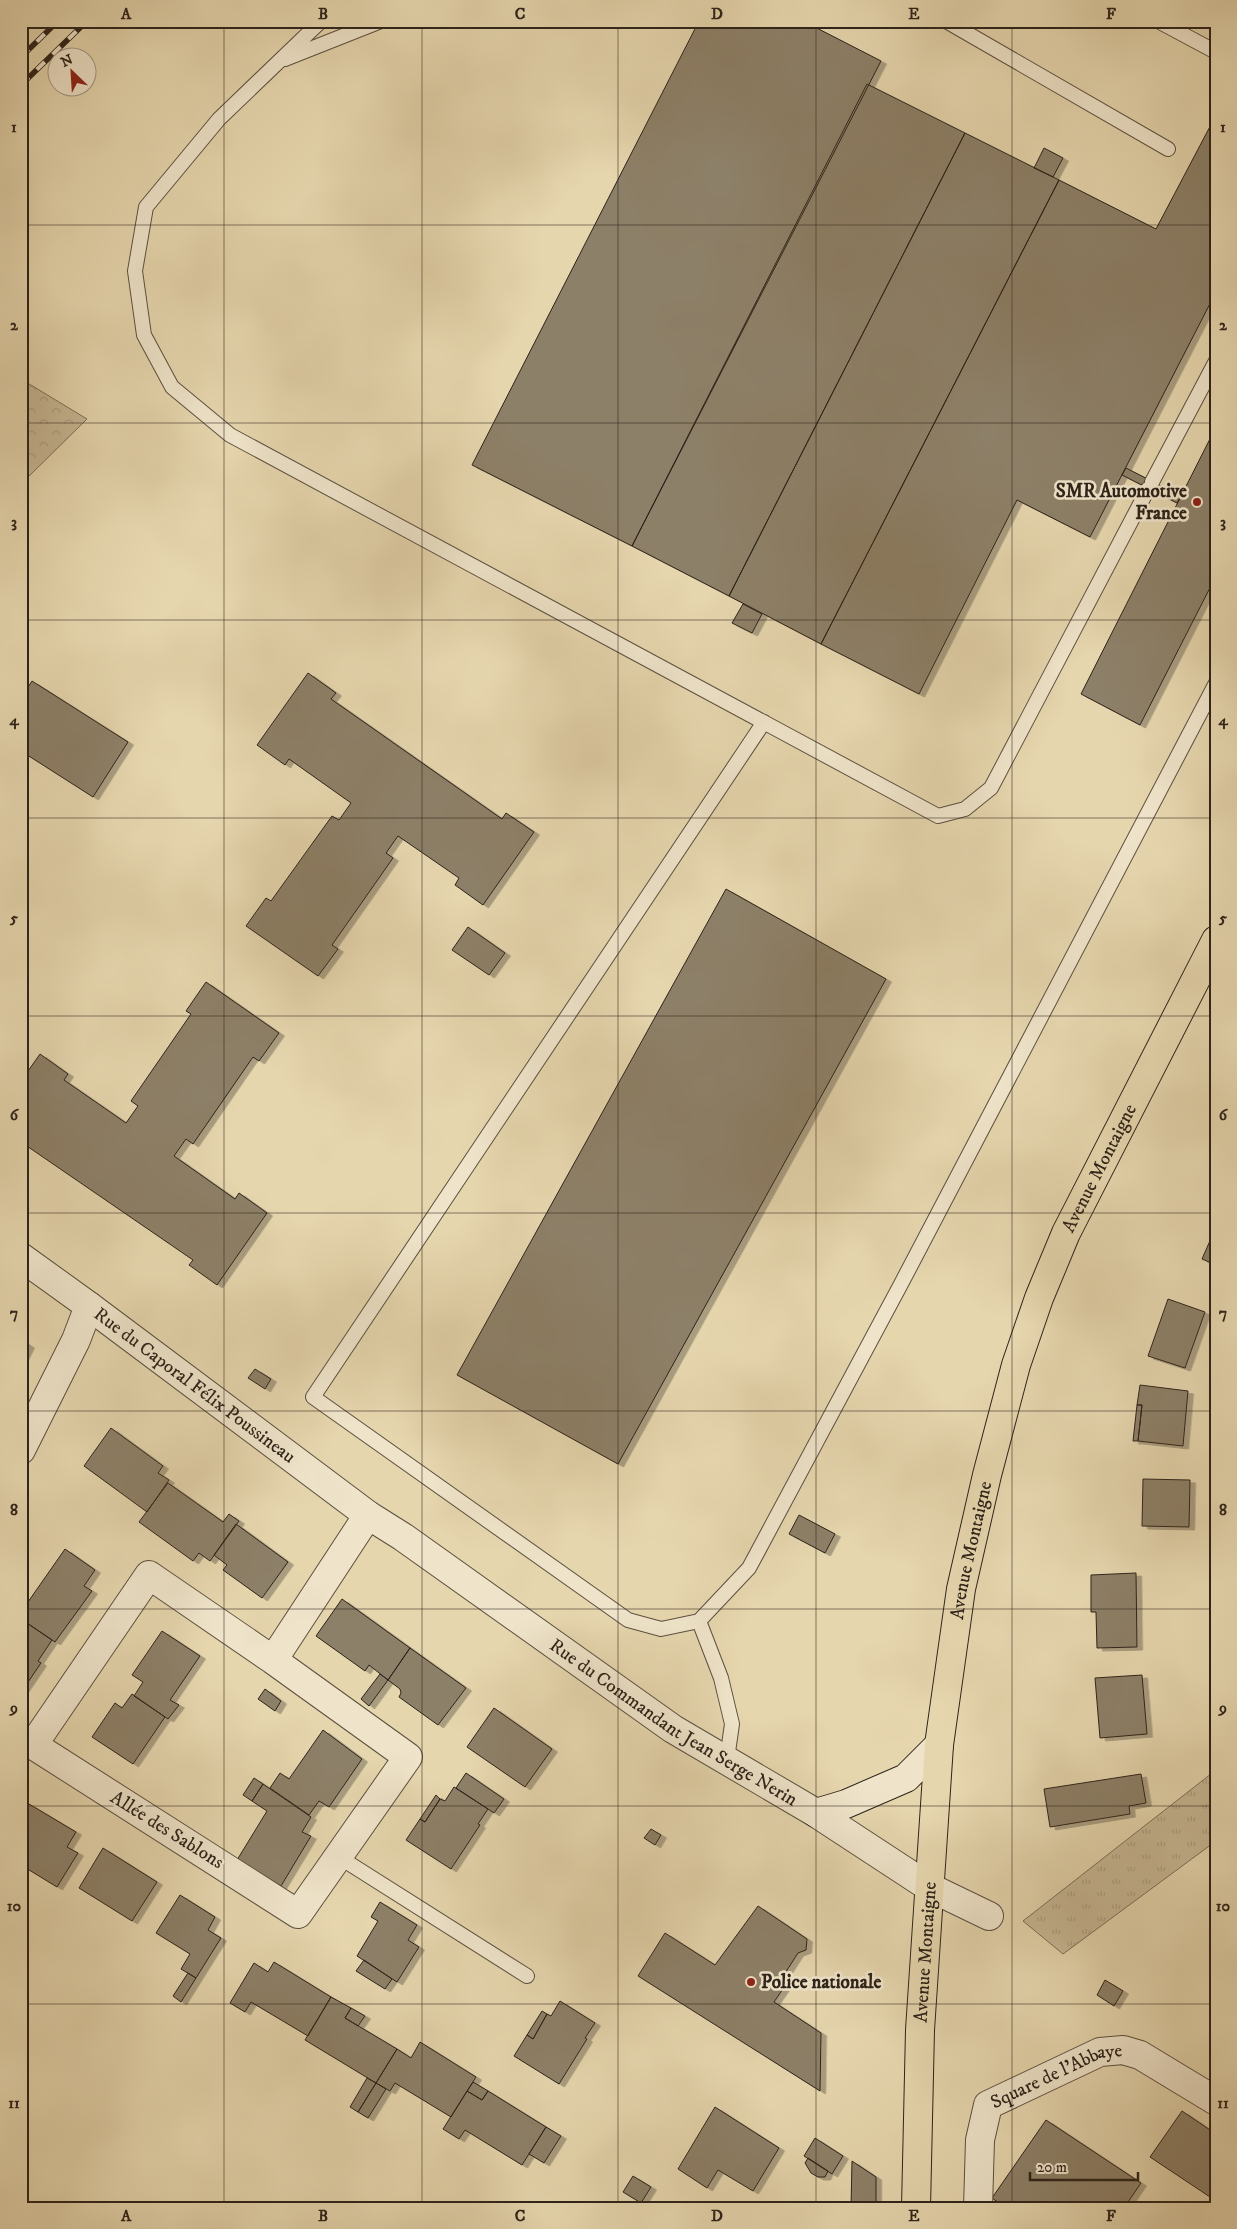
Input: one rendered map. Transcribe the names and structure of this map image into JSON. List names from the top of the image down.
{
  "streets": {
    "main road": ["Avenue Montaigne"],
    "street": [
      "Rue du Caporal Félix Poussineau",
      "Rue du Commandant Jean Serge Nerin",
      "Allée des Sablons",
      "Square de l'Abbaye"
    ]
  },
  "crossings": [
    ["Avenue Montaigne", "Rue du Commandant Jean Serge Nerin"],
    ["Rue du Caporal Félix Poussineau", "Rue du Commandant Jean Serge Nerin"]
  ],
  "places": ["SMR Automotive France", "Police nationale"],
  "scale_bar": "20 m",
  "north": "top left",
  "grid": {
    "columns": [
      "A",
      "B",
      "C",
      "D",
      "E",
      "F"
    ],
    "rows": [
      "1",
      "2",
      "3",
      "4",
      "5",
      "6",
      "7",
      "8",
      "9",
      "10",
      "11"
    ]
  }
}
